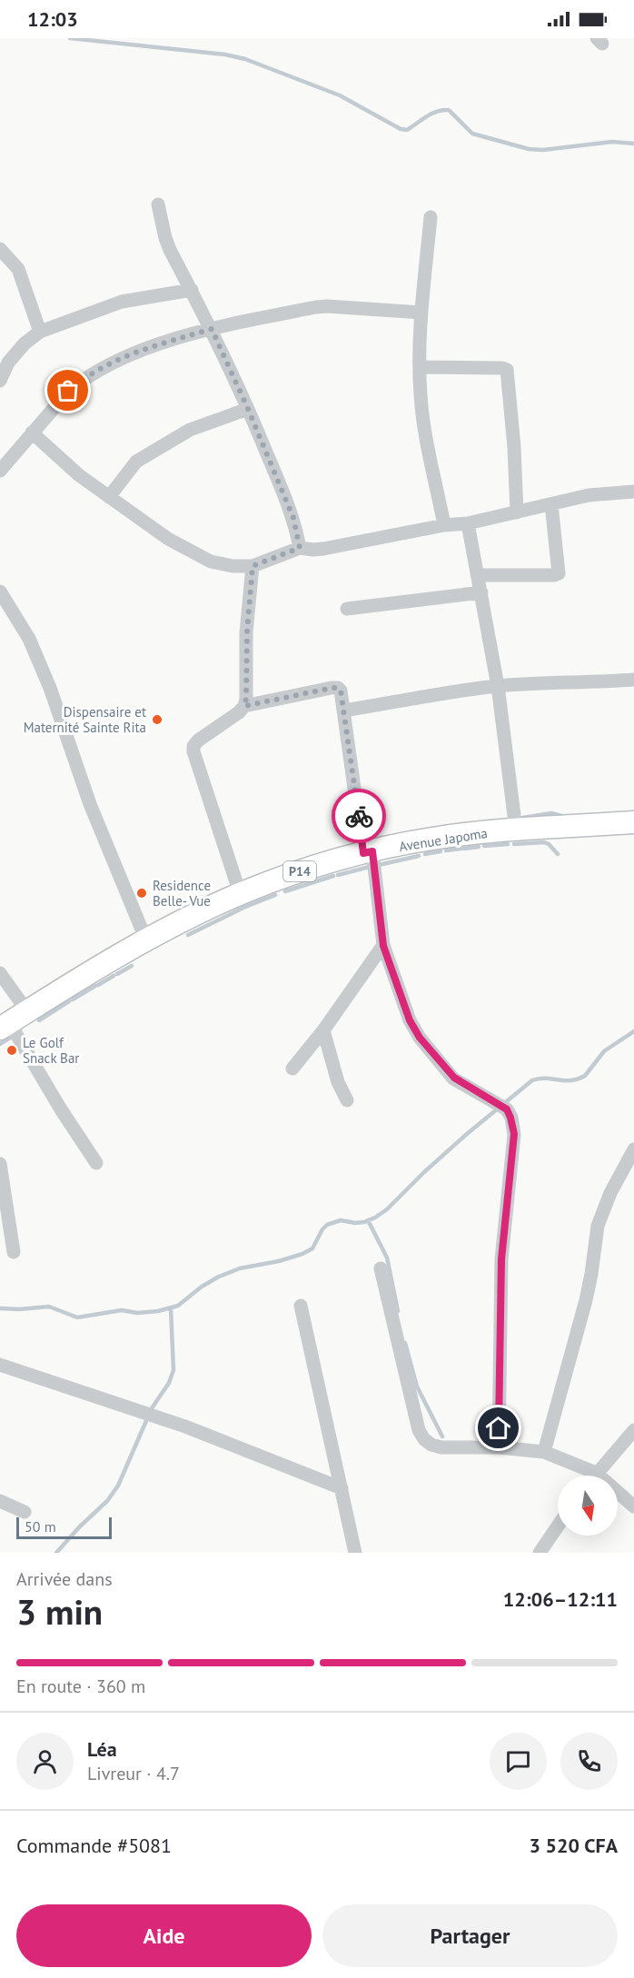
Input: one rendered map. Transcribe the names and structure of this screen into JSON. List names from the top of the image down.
{
  "streets": {
    "main road": ["Avenue Japoma", "P14"]
  },
  "places": ["Dispensaire et Maternité Sainte Rita", "Residence Belle- Vue", "Le Golf Snack Bar"],
  "scale_bar": "50 m",
  "north": "bottom",
  "page": {
    "status": "12:03",
    "scale": "50 m",
    "heading": ["3 min", "Arrivée dans", "12:06–12:11"],
    "panel": [
      "Léa",
      "Livreur · 4.7",
      "Commande #5081",
      "3 520 CFA"
    ],
    "bar": "En route · 360 m",
    "buttons": ["Aide", "Partager"]
  }
}
